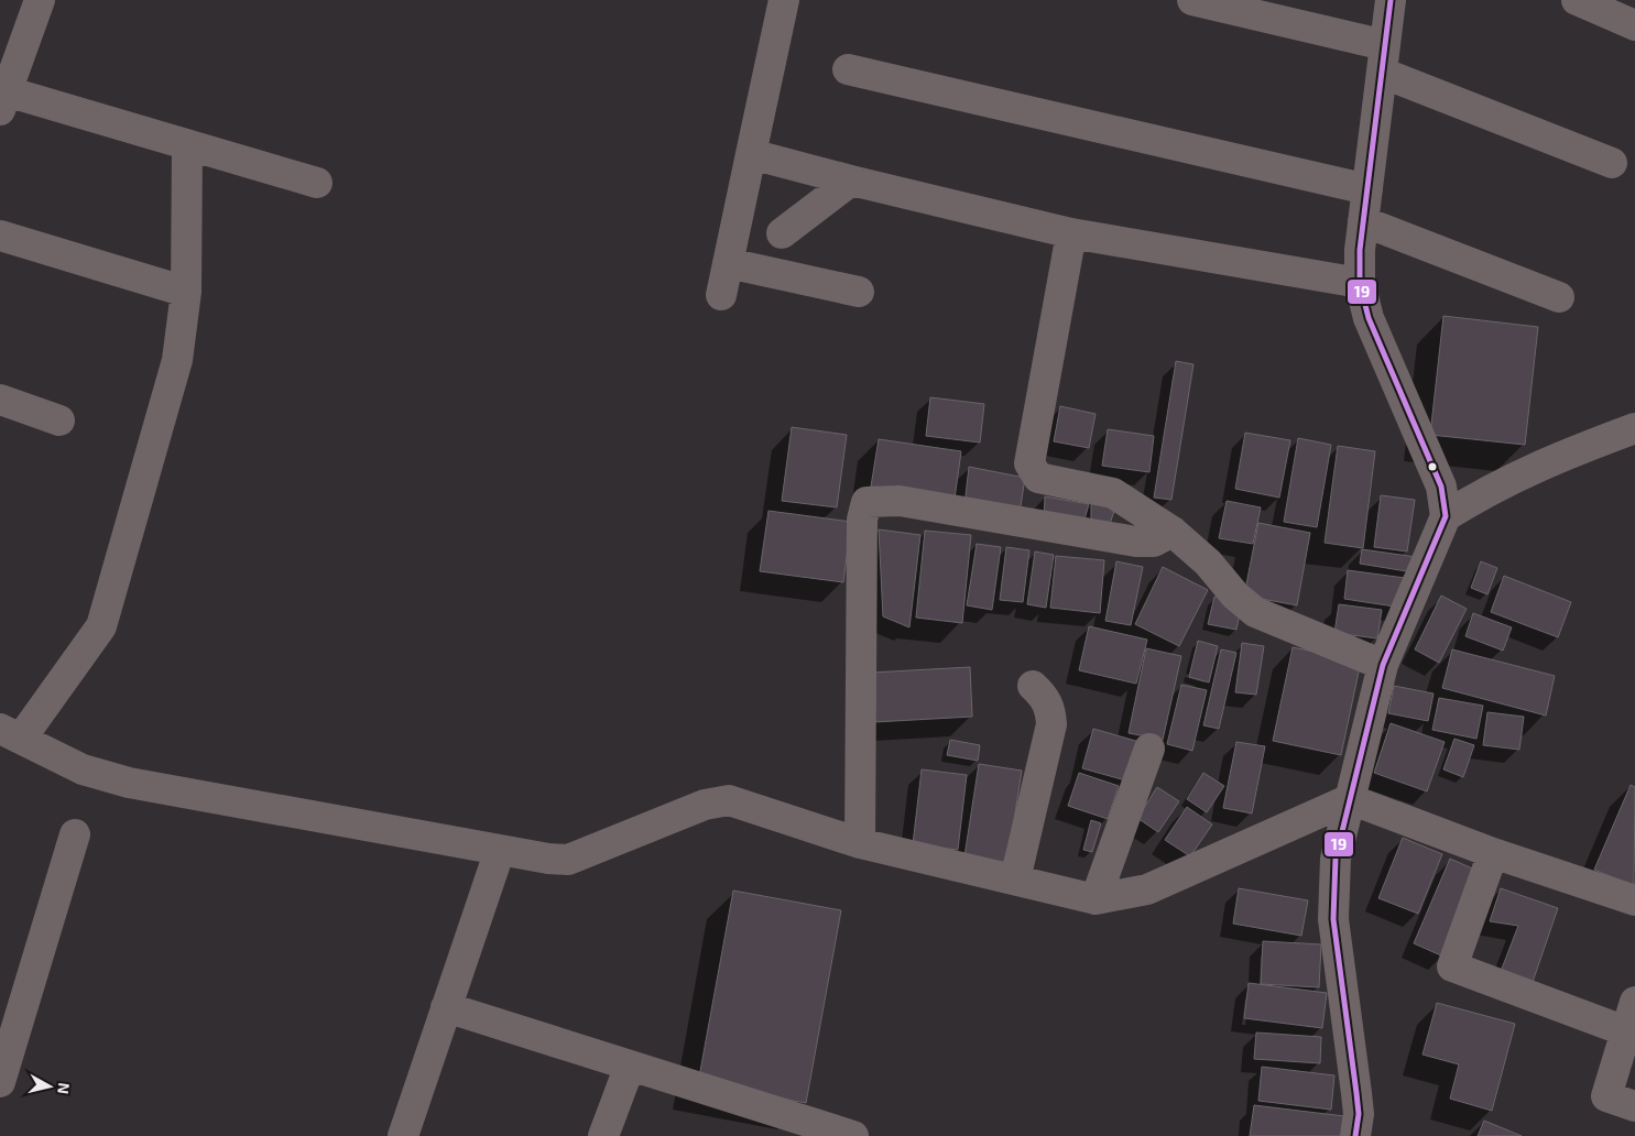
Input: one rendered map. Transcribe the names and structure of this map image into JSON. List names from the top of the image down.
{
  "lines": ["transit line 19"],
  "north": "right"
}
